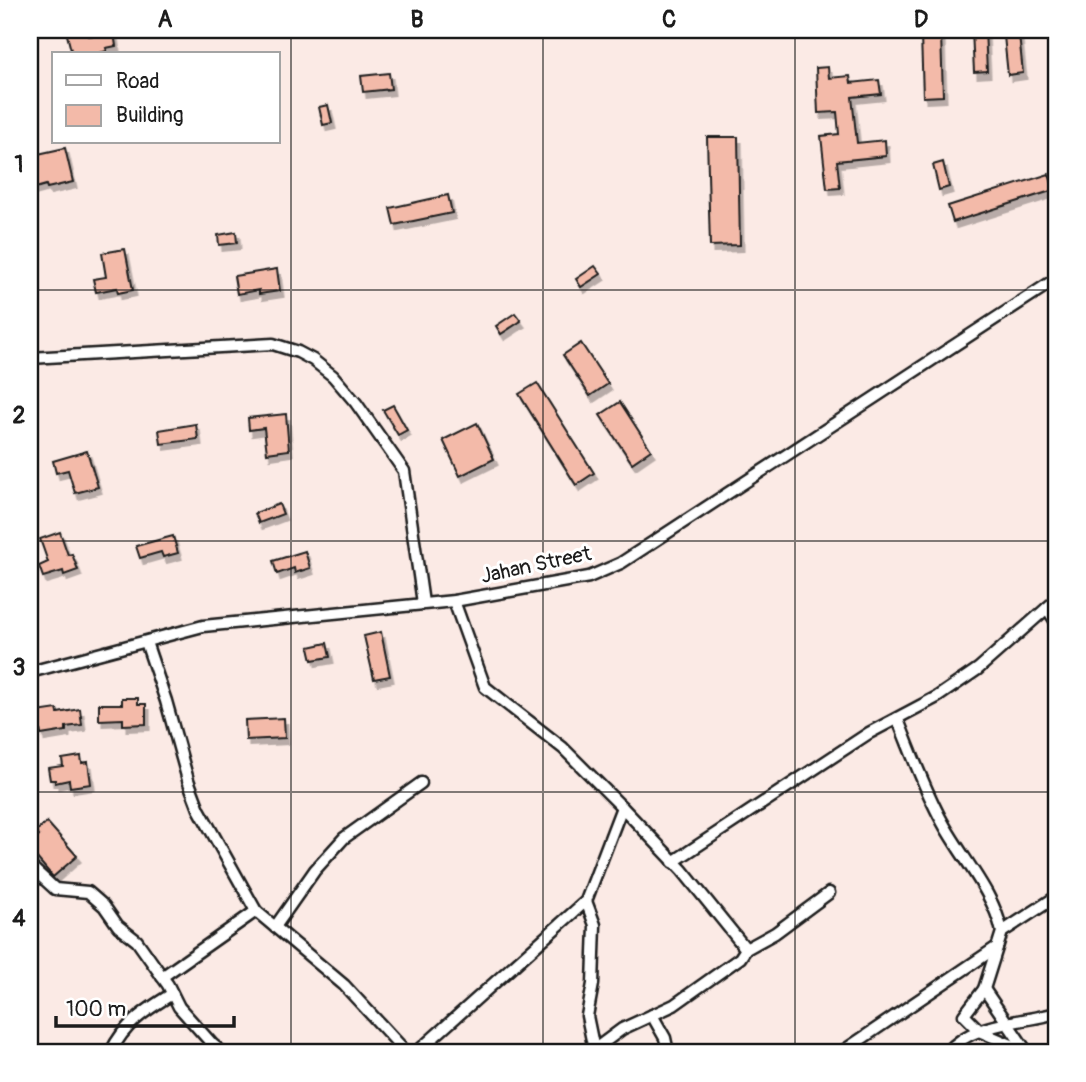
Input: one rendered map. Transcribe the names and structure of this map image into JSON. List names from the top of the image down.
{
  "streets": {
    "street": ["Jahan Street"]
  },
  "legend": ["Road", "Building"],
  "scale_bar": "100 m",
  "grid": {
    "columns": [
      "A",
      "B",
      "C",
      "D"
    ],
    "rows": [
      "1",
      "2",
      "3",
      "4"
    ]
  }
}
